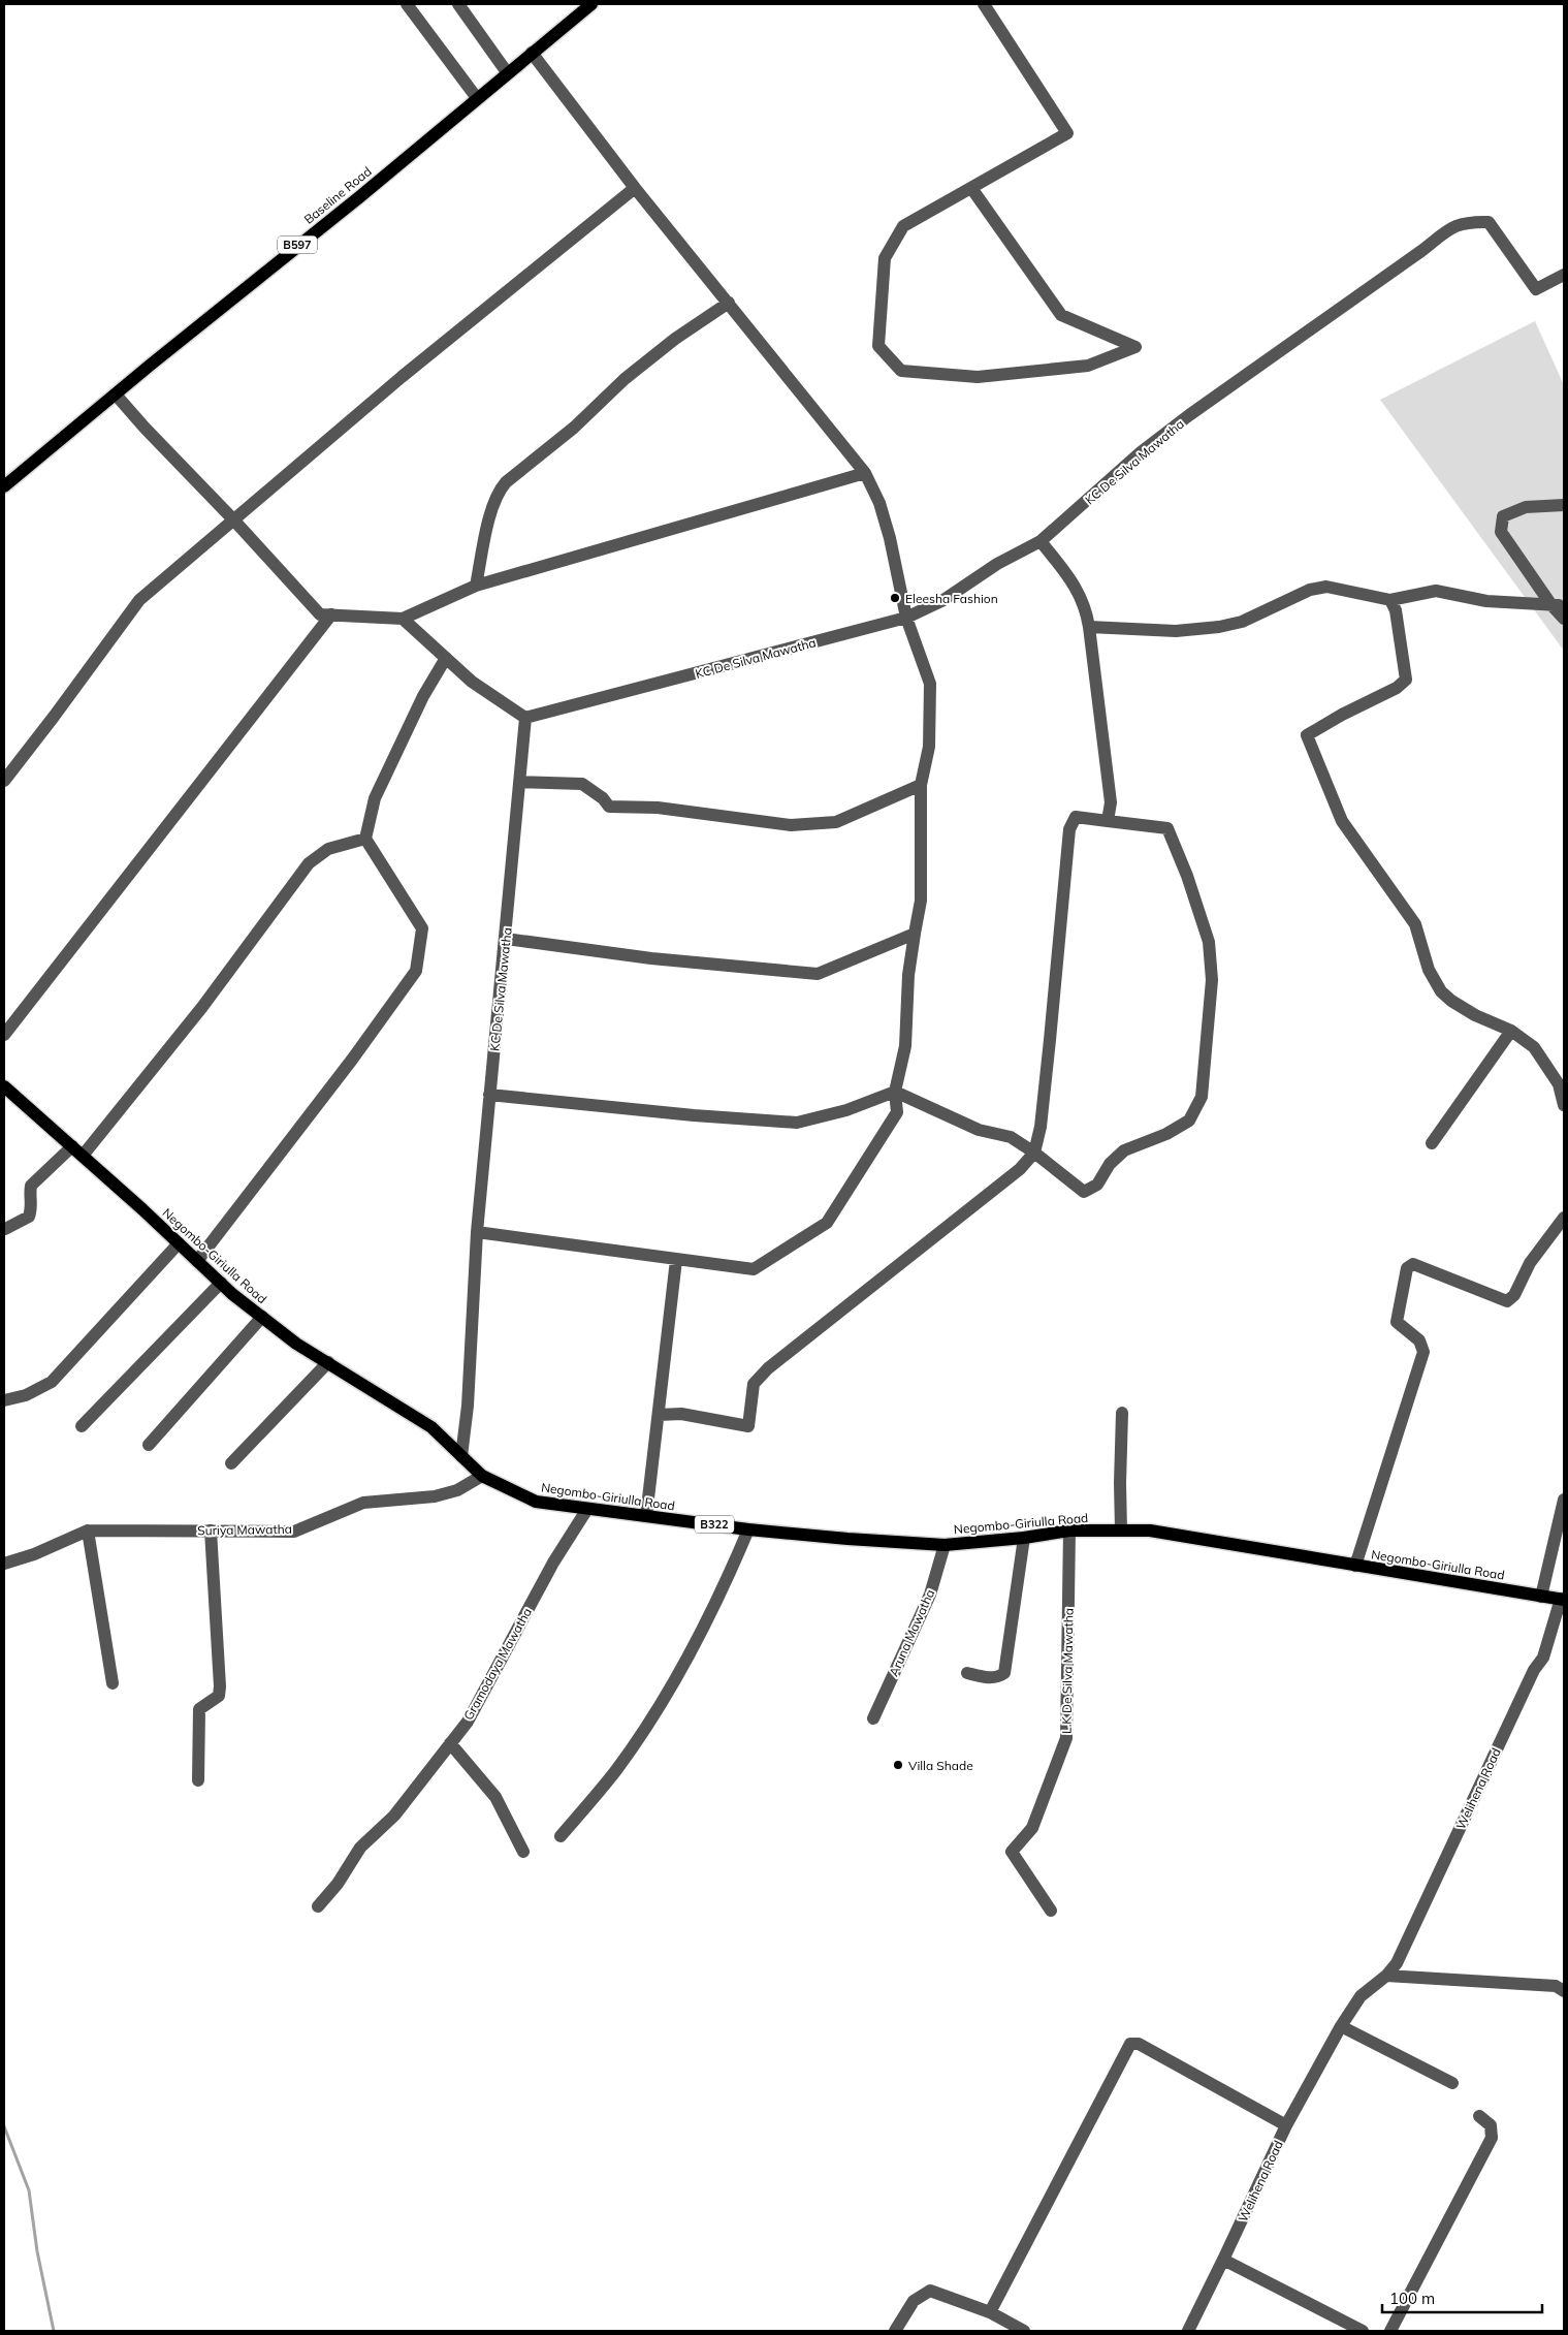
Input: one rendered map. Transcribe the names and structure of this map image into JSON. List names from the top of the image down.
{
  "streets": {
    "main road": [
      "Baseline Road",
      "B597",
      "Negombo-Giriulla Road",
      "B322"
    ],
    "street": [
      "KC De Silva Mawatha",
      "Suriya Mawatha",
      "Aruna Mawatha",
      "Gramodaya Mawatha",
      "L.K De Silva Mawatha",
      "Welihena Road"
    ]
  },
  "crossings": [
    ["KC De Silva Mawatha", "Negombo-Giriulla Road"],
    ["Negombo-Giriulla Road", "Suriya Mawatha"],
    ["Negombo-Giriulla Road", "Aruna Mawatha"],
    ["Negombo-Giriulla Road", "Gramodaya Mawatha"],
    ["Negombo-Giriulla Road", "L.K De Silva Mawatha"],
    ["Negombo-Giriulla Road", "Welihena Road"]
  ],
  "places": ["Eleesha Fashion", "Villa Shade"],
  "scale_bar": "100 m"
}
